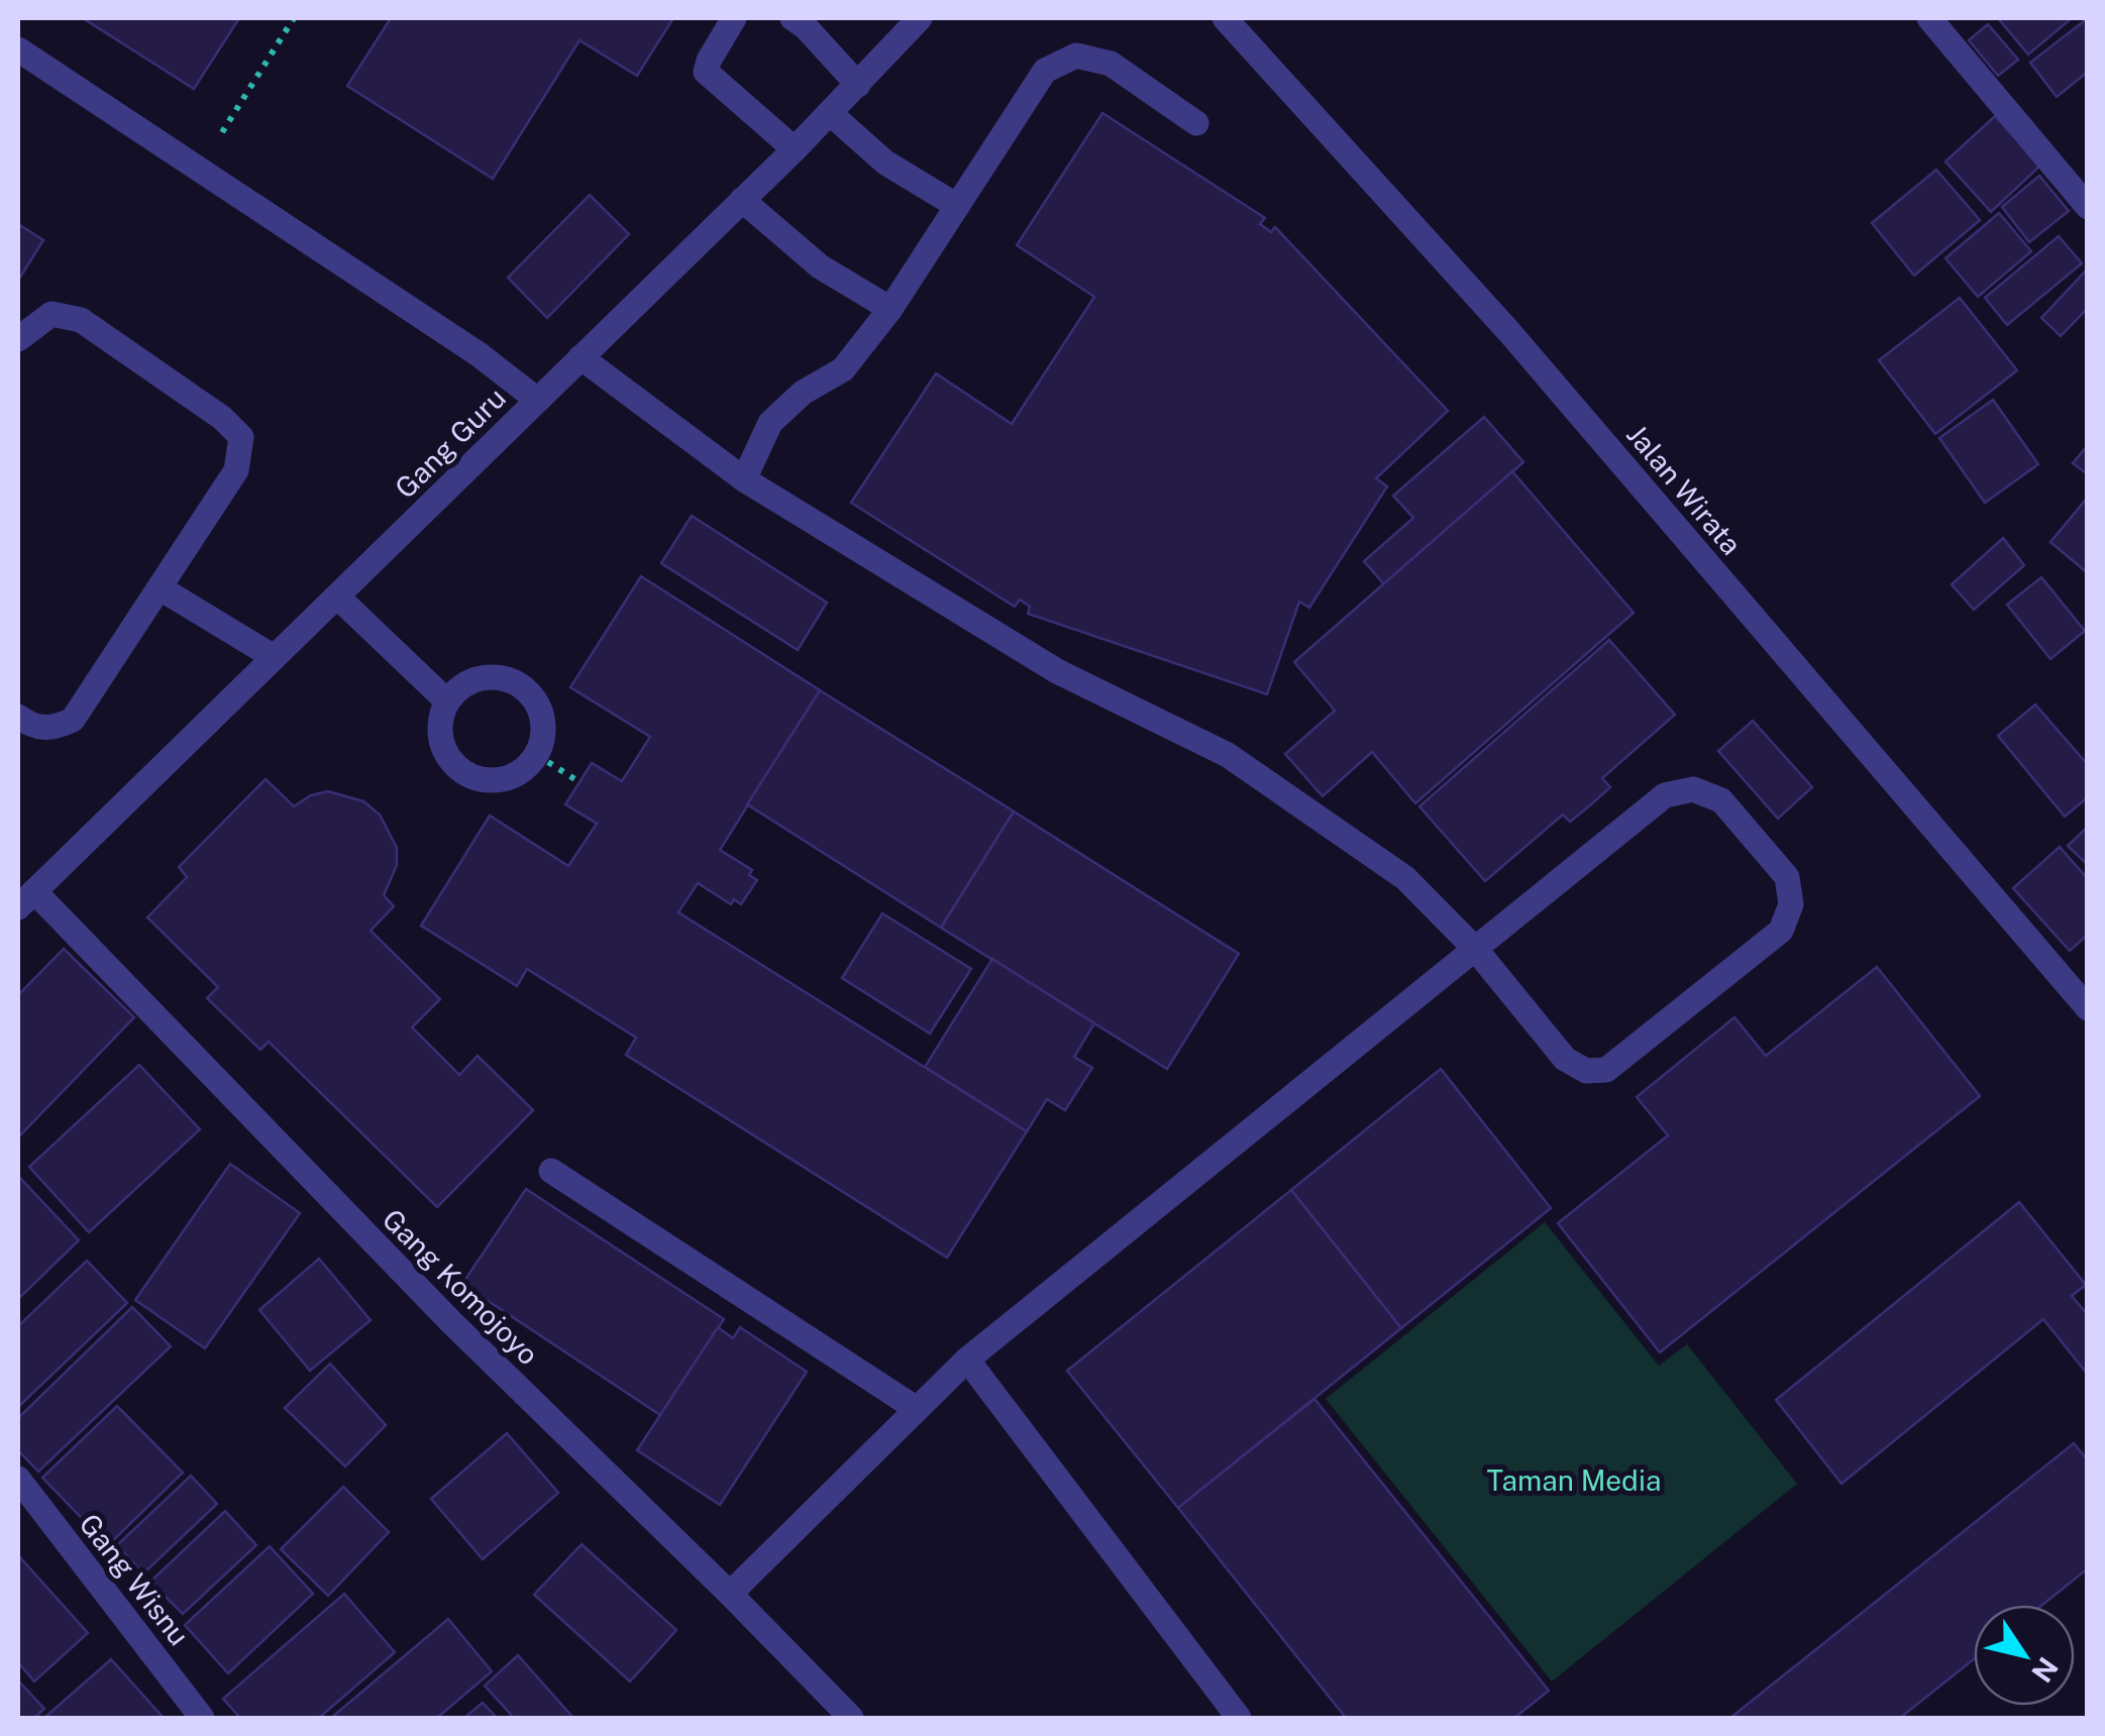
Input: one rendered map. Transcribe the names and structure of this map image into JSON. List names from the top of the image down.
{
  "streets": {
    "street": [
      "Gang Guru",
      "Jalan Wirata",
      "Gang Komojoyo",
      "Gang Wisnu"
    ]
  },
  "crossings": [
    ["Gang Guru", "Gang Komojoyo"]
  ],
  "parks": ["Taman Media"],
  "north": "bottom right"
}
